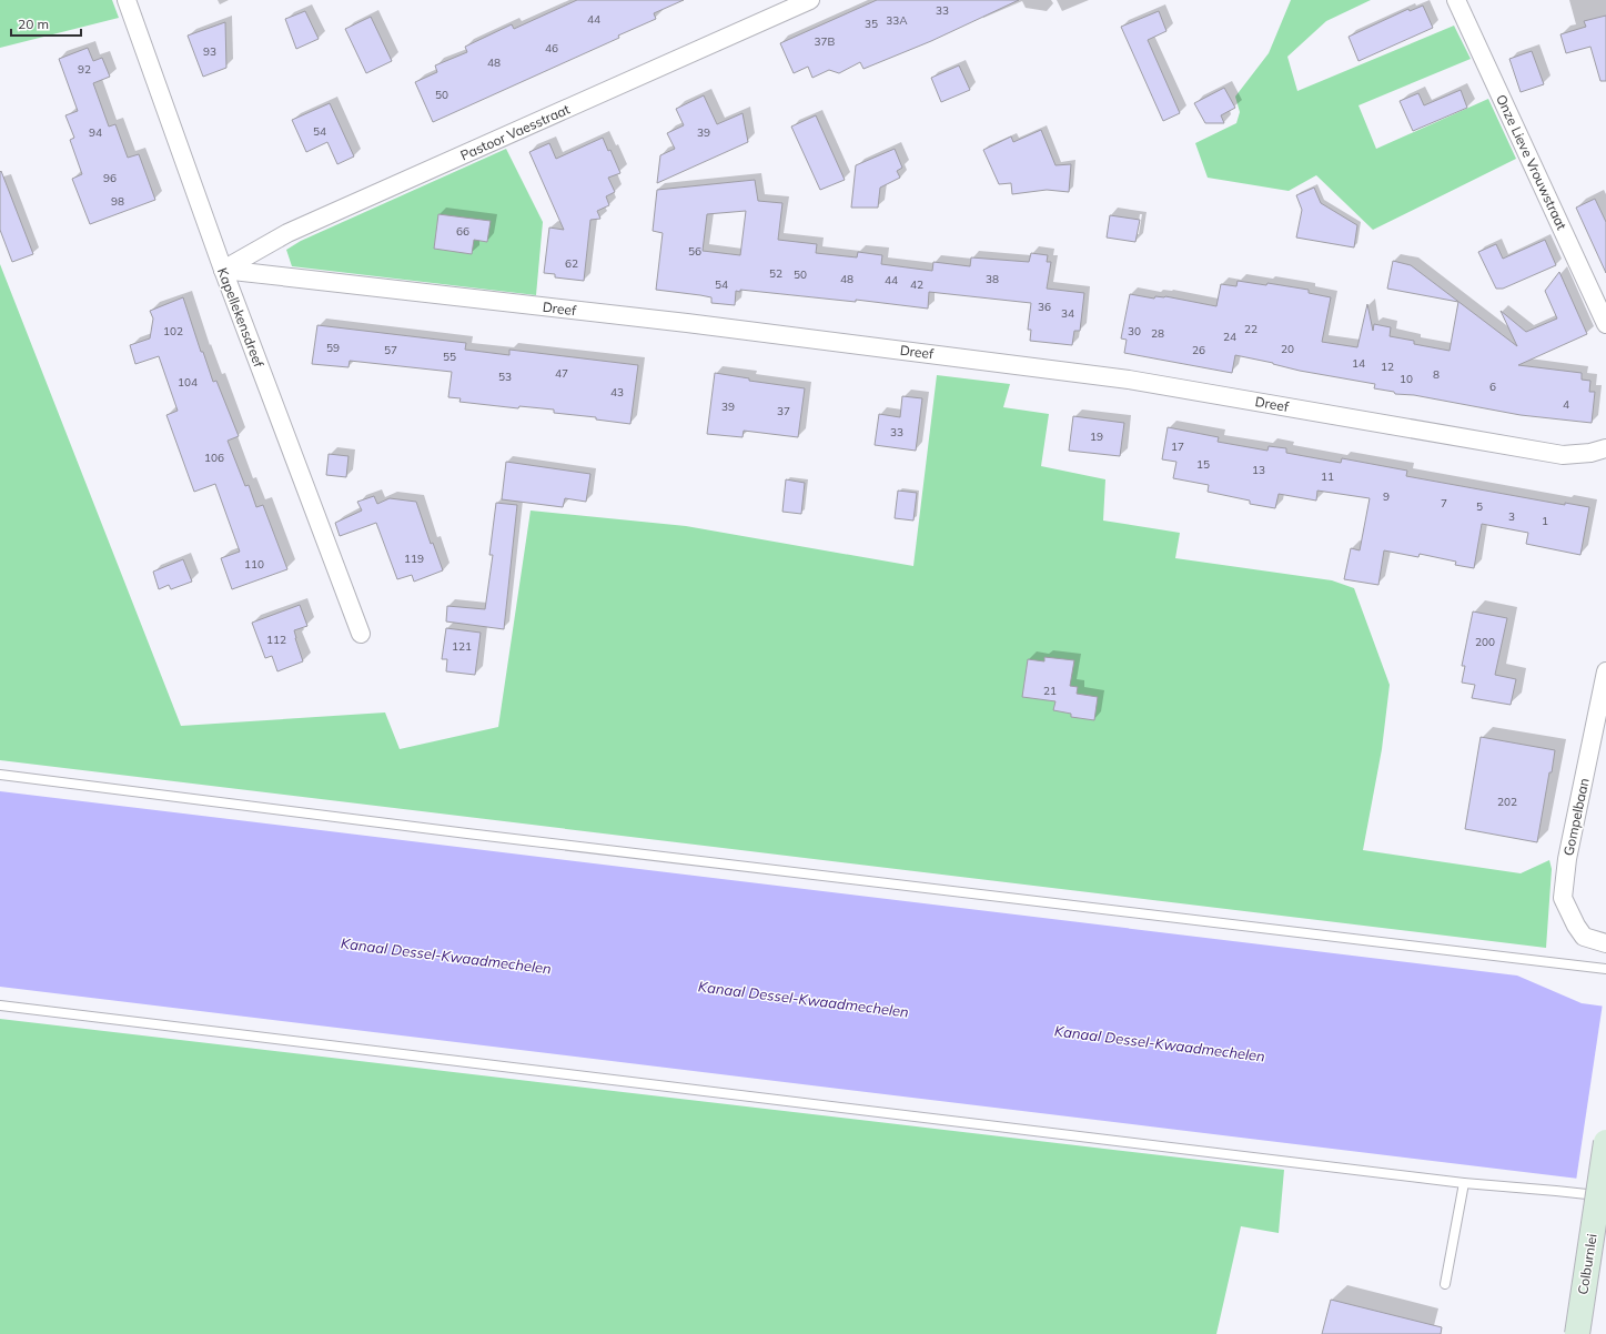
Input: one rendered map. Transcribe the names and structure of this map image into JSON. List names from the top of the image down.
{
  "streets": {
    "street": [
      "Pastoor Vaesstraat",
      "Onze Lieve Vrouwstraat",
      "Dreef",
      "Kapellekensdreef",
      "Gompelbaan",
      "Colburnlei"
    ]
  },
  "crossings": [
    ["Pastoor Vaesstraat", "Dreef"],
    ["Pastoor Vaesstraat", "Kapellekensdreef"],
    ["Dreef", "Kapellekensdreef"]
  ],
  "water": ["Kanaal Dessel-Kwaadmechelen"],
  "house_numbers": [
    "33",
    "44",
    "33A",
    "35",
    "37B",
    "46",
    "93",
    "48",
    "92",
    "50",
    "54",
    "94",
    "39",
    "96",
    "98",
    "66",
    "56",
    "62",
    "52",
    "50",
    "48",
    "38",
    "44",
    "54",
    "42",
    "36",
    "34",
    "22",
    "102",
    "30",
    "28",
    "24",
    "59",
    "20",
    "57",
    "26",
    "55",
    "14",
    "12",
    "47",
    "8",
    "53",
    "10",
    "104",
    "6",
    "43",
    "4",
    "39",
    "37",
    "33",
    "19",
    "17",
    "106",
    "15",
    "13",
    "11",
    "9",
    "7",
    "5",
    "3",
    "1",
    "119",
    "110",
    "112",
    "200",
    "121",
    "21",
    "202"
  ],
  "scale_bar": "20 m"
}
